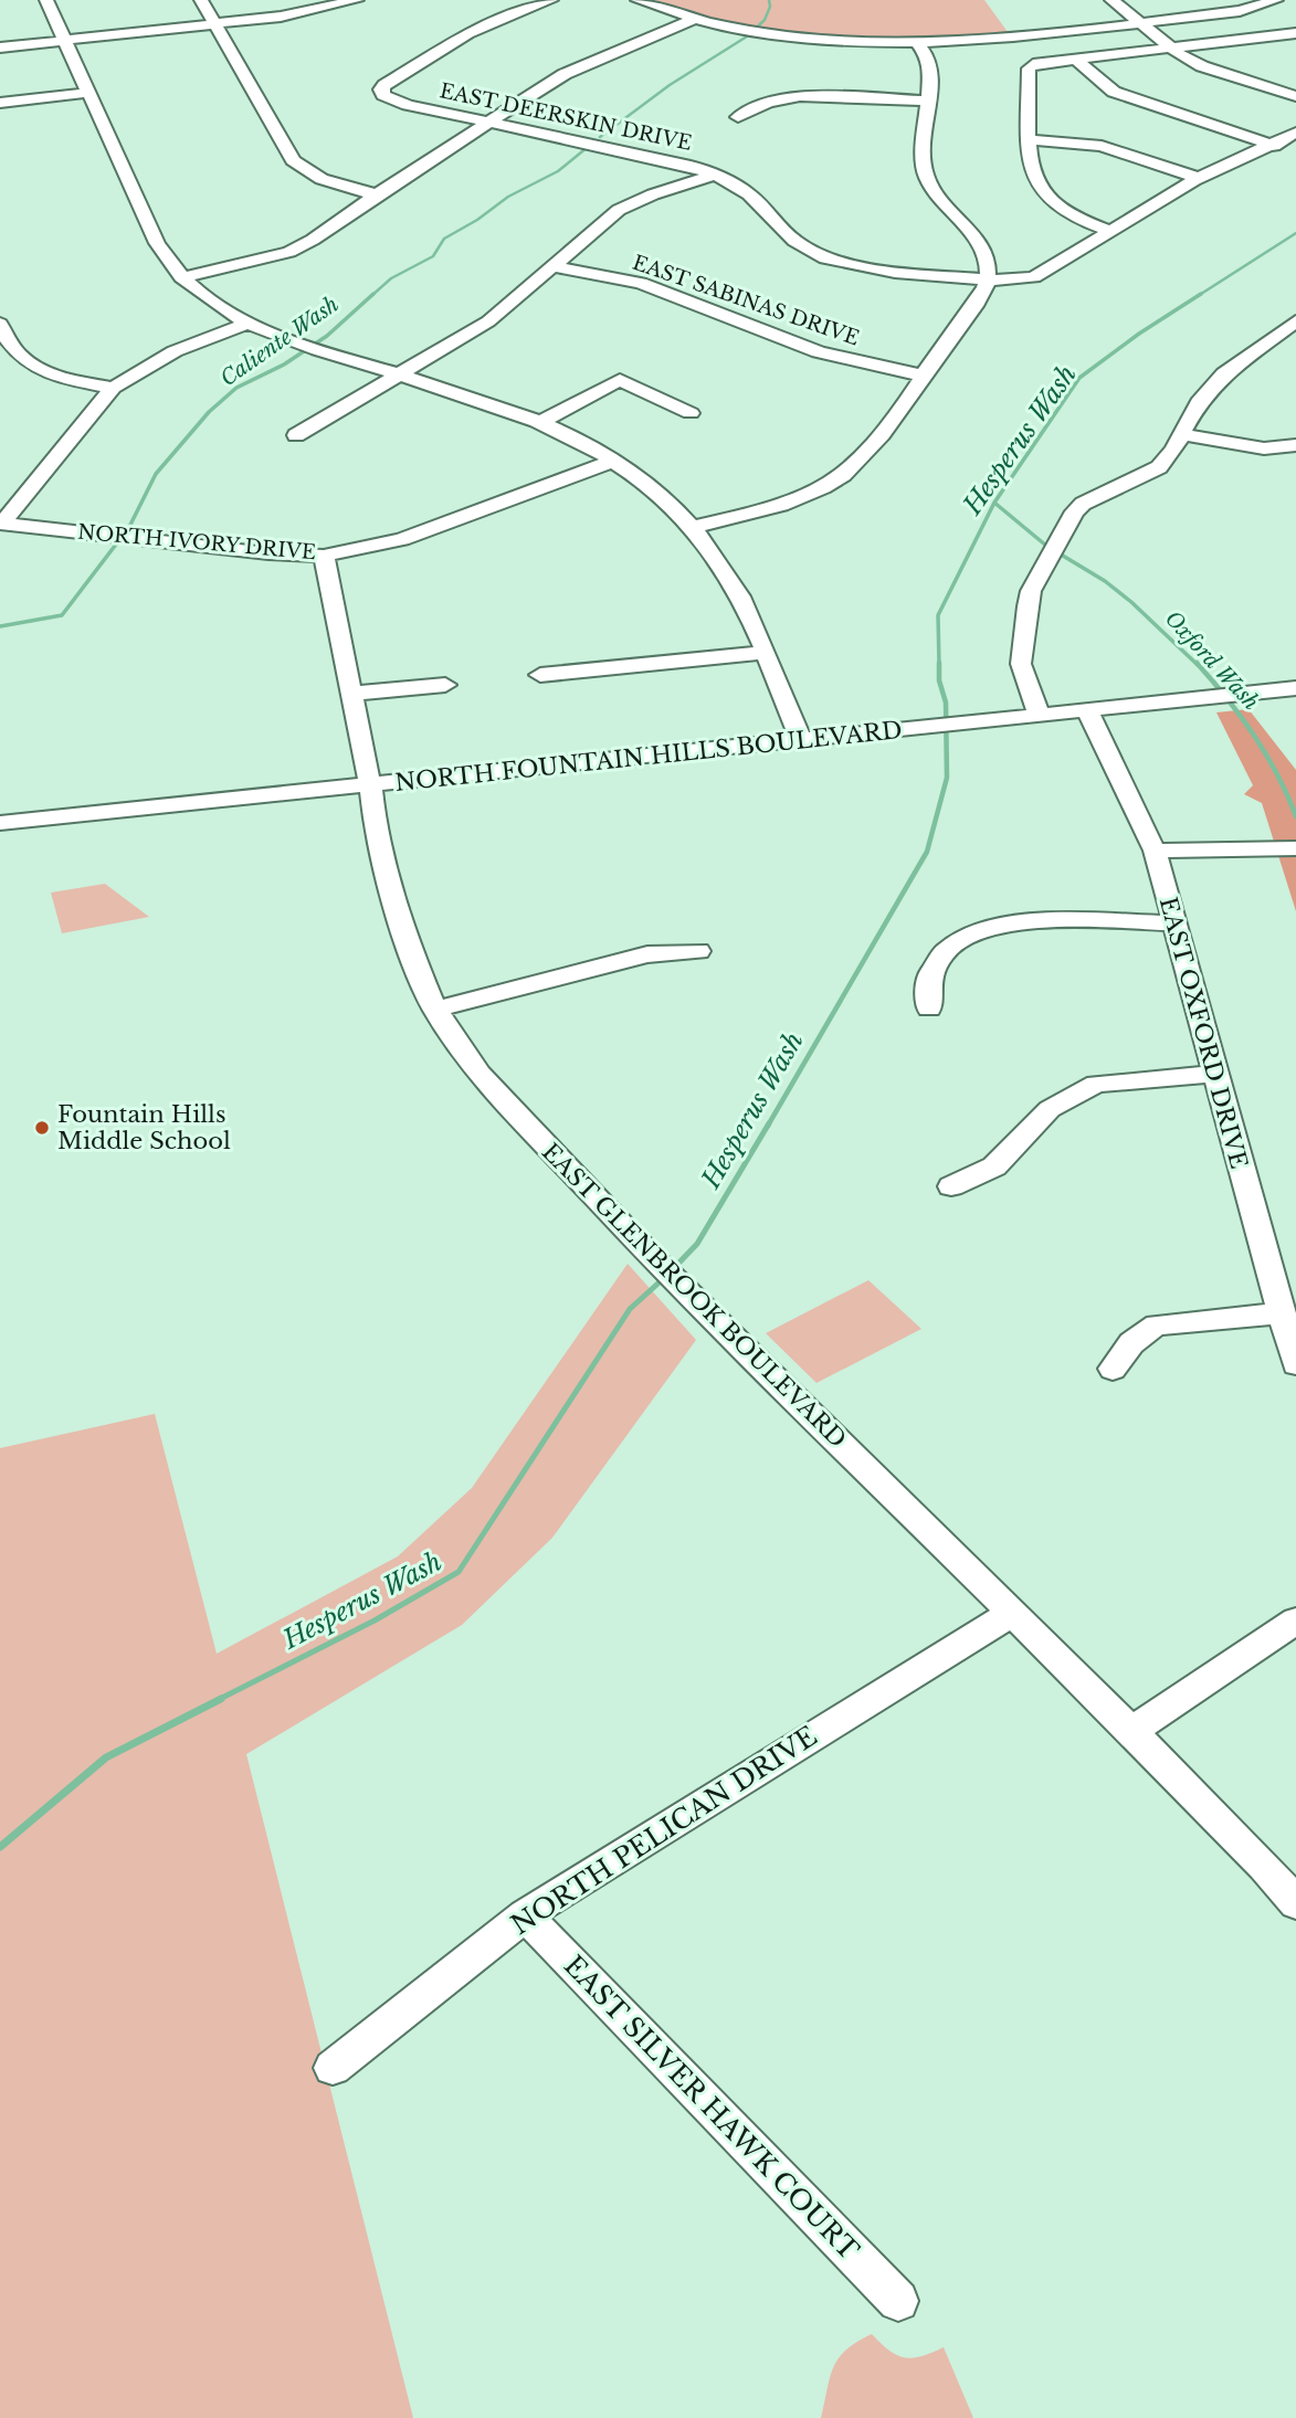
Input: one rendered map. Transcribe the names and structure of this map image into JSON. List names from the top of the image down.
{
  "streets": {
    "street": [
      "EAST DEERSKIN DRIVE",
      "EAST SABINAS DRIVE",
      "NORTH IVORY DRIVE",
      "NORTH FOUNTAIN HILLS BOULEVARD",
      "EAST OXFORD DRIVE",
      "EAST GLENBROOK BOULEVARD",
      "NORTH PELICAN DRIVE",
      "EAST SILVER HAWK COURT"
    ]
  },
  "crossings": [
    ["NORTH IVORY DRIVE", "EAST GLENBROOK BOULEVARD"],
    ["NORTH FOUNTAIN HILLS BOULEVARD", "EAST OXFORD DRIVE"],
    ["NORTH FOUNTAIN HILLS BOULEVARD", "EAST GLENBROOK BOULEVARD"],
    ["EAST GLENBROOK BOULEVARD", "NORTH PELICAN DRIVE"],
    ["NORTH PELICAN DRIVE", "EAST SILVER HAWK COURT"]
  ],
  "water": ["Caliente Wash", "Hesperus Wash", "Oxford Wash"],
  "places": ["Fountain Hills Middle School"]
}
